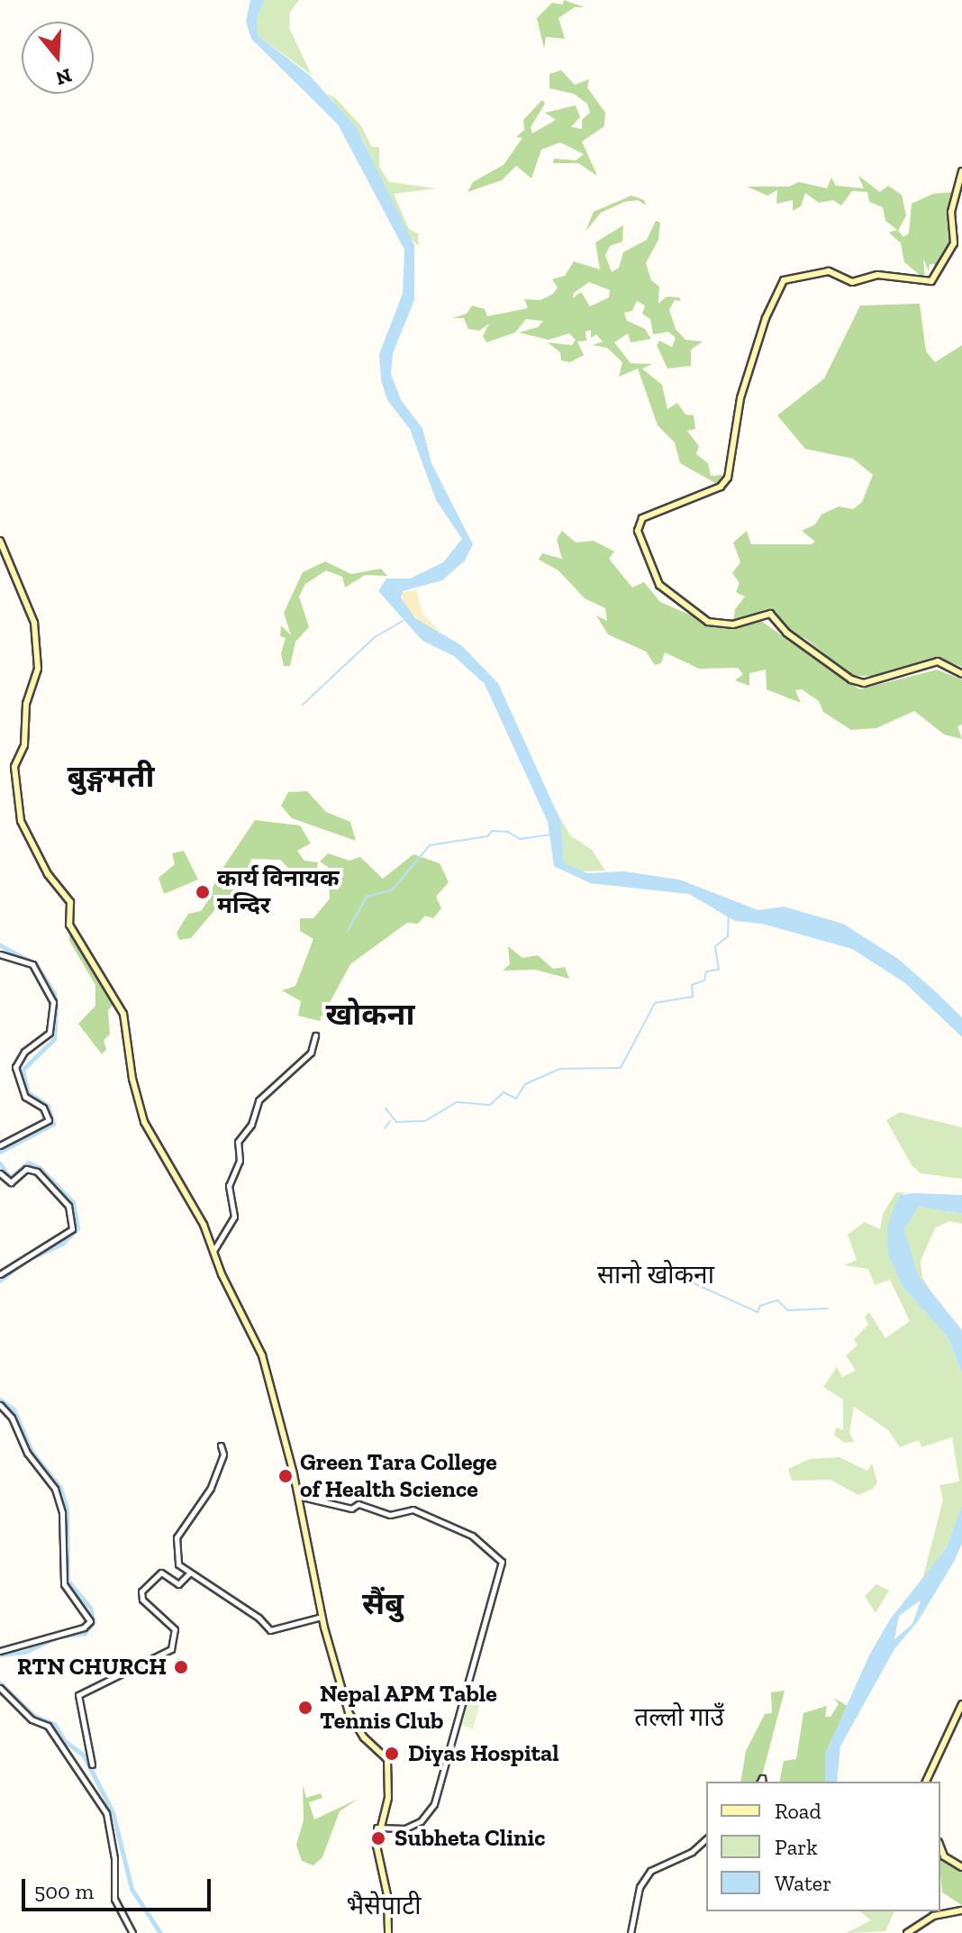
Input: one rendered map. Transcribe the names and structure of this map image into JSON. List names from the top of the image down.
{
  "districts": [
    "बुङ्गमती",
    "खोकना",
    "सानो खोकना",
    "सैंबु",
    "तल्लो गाउँ",
    "भैसेपाटी"
  ],
  "places": [
    "कार्य विनायक मन्दिर",
    "Green Tara College of Health Science",
    "RTN CHURCH",
    "Nepal APM Table Tennis Club",
    "Diyas Hospital",
    "Subheta Clinic"
  ],
  "legend": ["Road", "Park", "Water"],
  "scale_bar": "500 m",
  "north": "bottom"
}
